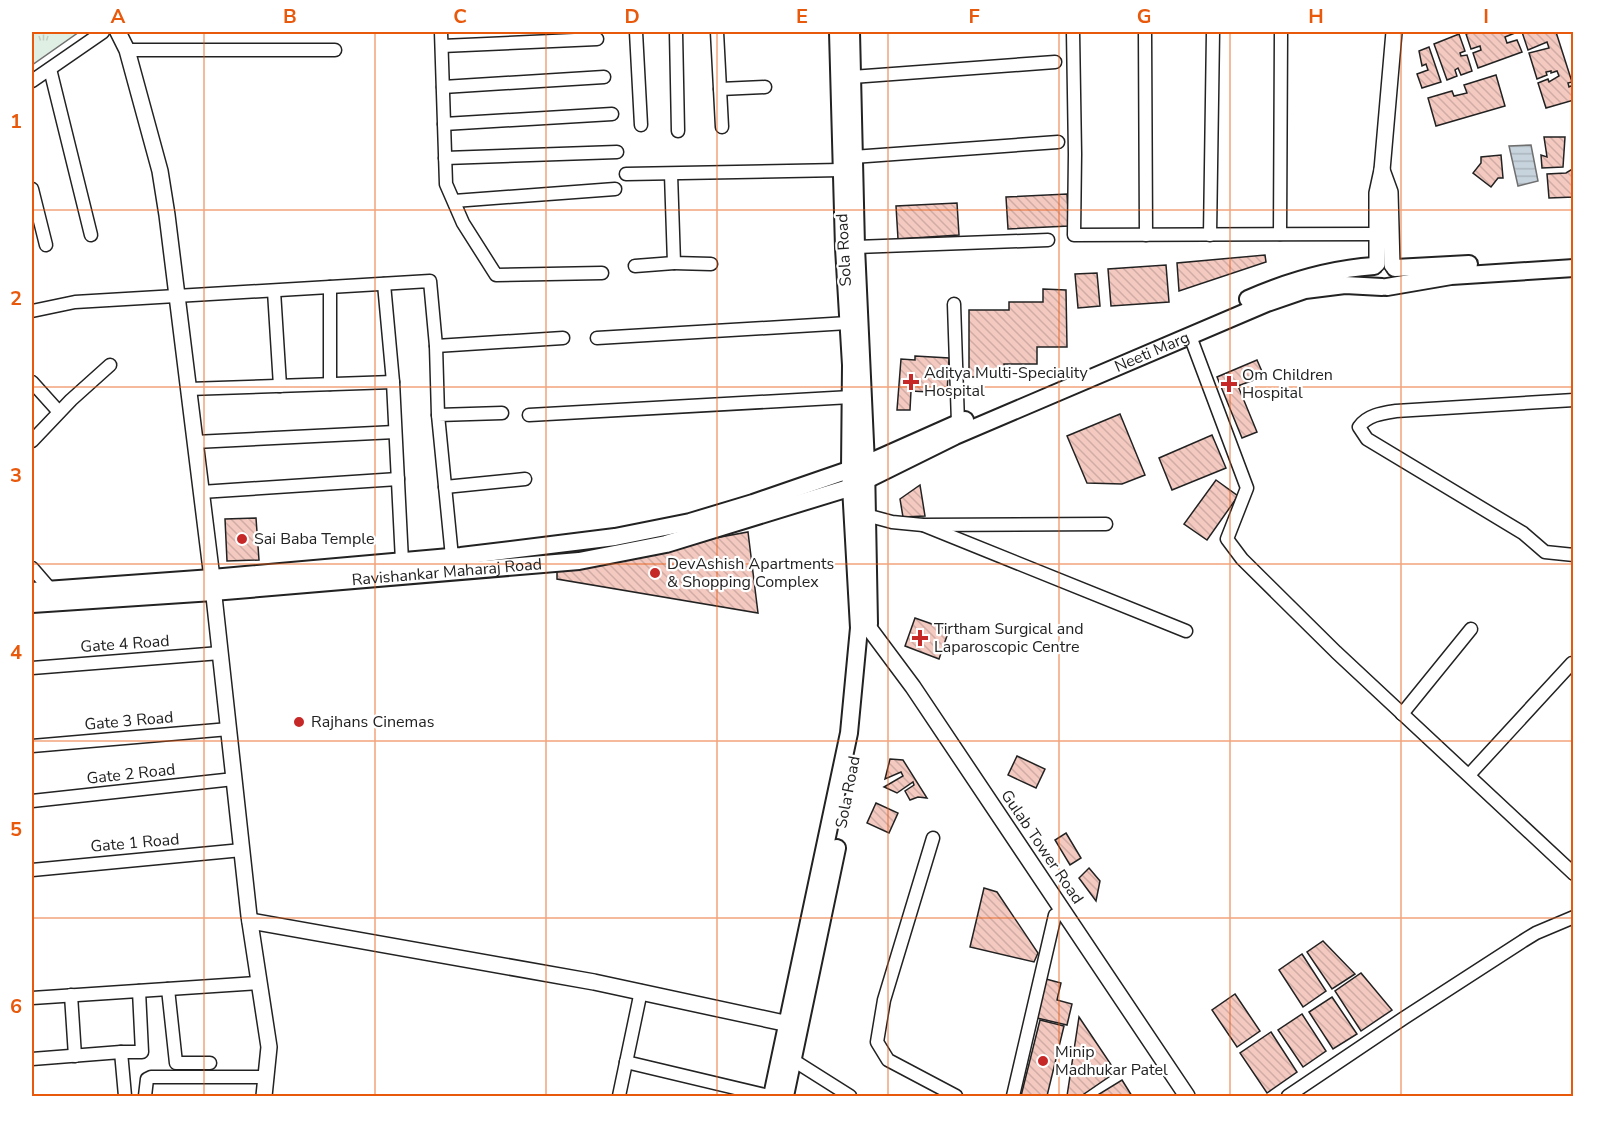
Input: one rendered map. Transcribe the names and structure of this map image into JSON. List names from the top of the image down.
{
  "streets": {
    "main road": ["Sola Road", "Neeti Marg", "Ravishankar Maharaj Road"],
    "street": [
      "Gate 4 Road",
      "Gate 3 Road",
      "Gate 2 Road",
      "Gate 1 Road",
      "Gulab Tower Road"
    ]
  },
  "crossings": [
    ["Sola Road", "Neeti Marg"],
    ["Sola Road", "Ravishankar Maharaj Road"],
    ["Sola Road", "Gulab Tower Road"],
    ["Neeti Marg", "Ravishankar Maharaj Road"]
  ],
  "places": {
    "health": ["Aditya Multi-Speciality Hospital", "Om Children Hospital", "Tirtham Surgical and Laparoscopic Centre"],
    "other": [
      "Sai Baba Temple",
      "DevAshish Apartments & Shopping Complex",
      "Rajhans Cinemas",
      "Minip Madhukar Patel"
    ]
  },
  "grid": {
    "columns": [
      "A",
      "B",
      "C",
      "D",
      "E",
      "F",
      "G",
      "H",
      "I"
    ],
    "rows": [
      "1",
      "2",
      "3",
      "4",
      "5",
      "6"
    ]
  }
}
